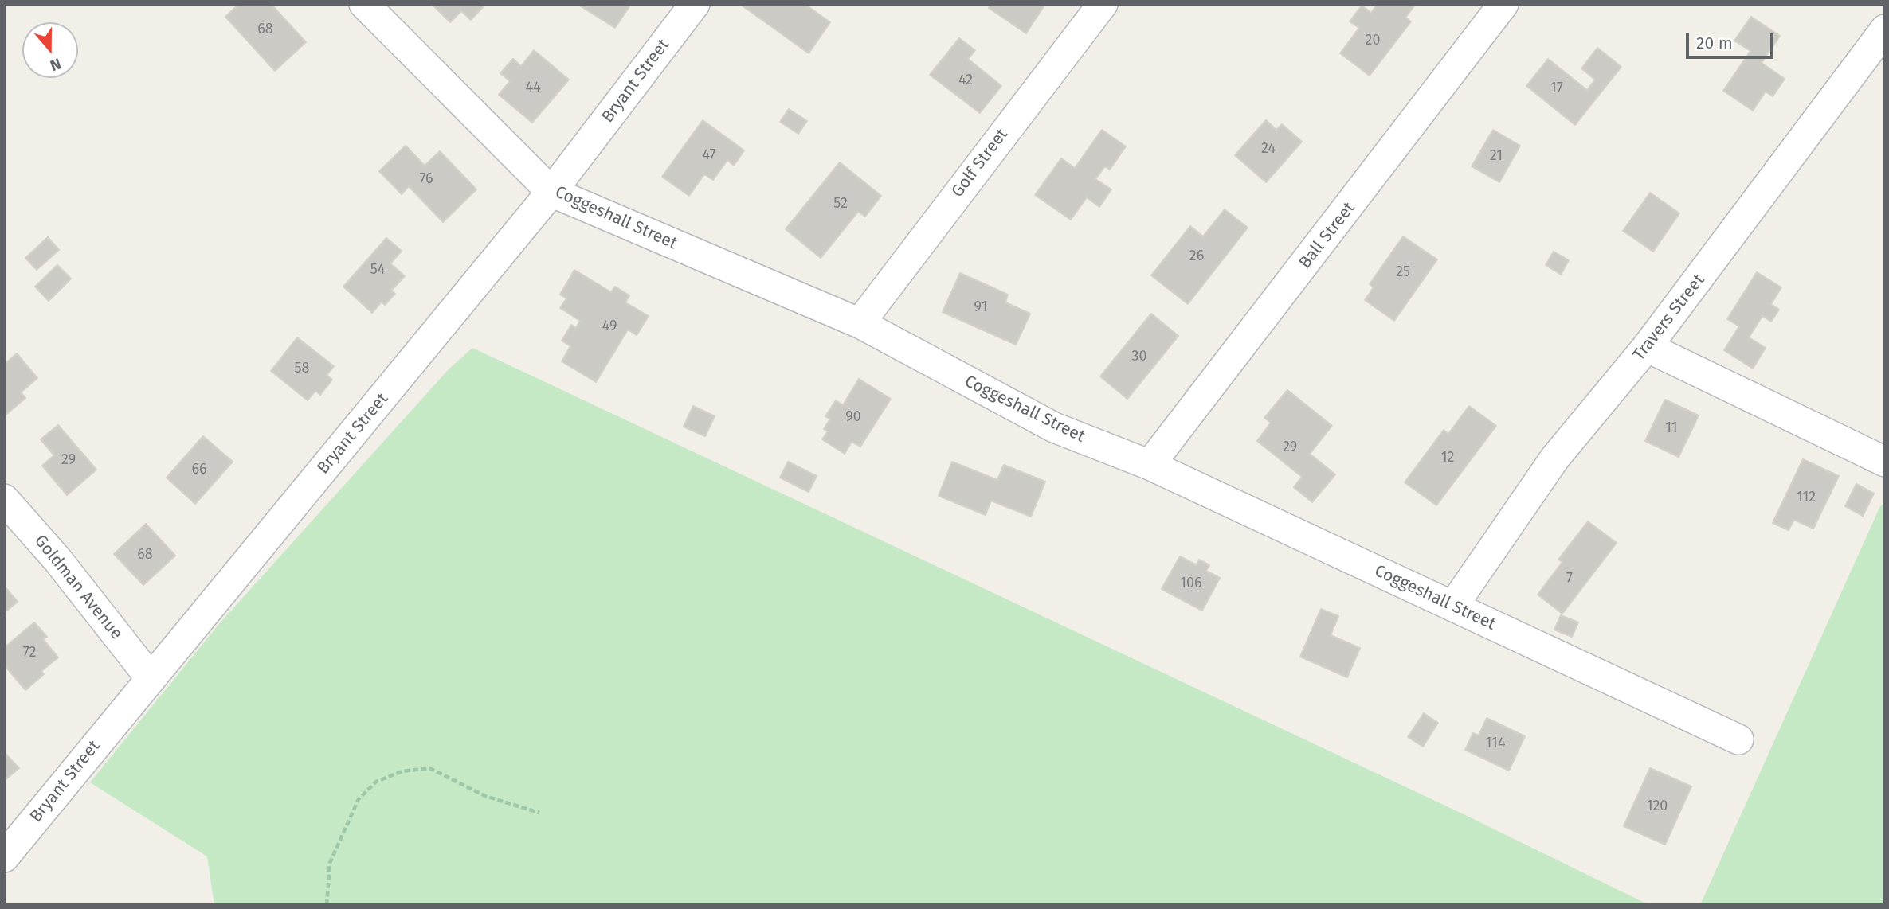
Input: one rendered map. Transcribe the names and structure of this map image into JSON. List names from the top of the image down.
{
  "streets": {
    "street": [
      "Bryant Street",
      "Golf Street",
      "Coggeshall Street",
      "Ball Street",
      "Travers Street",
      "Goldman Avenue"
    ]
  },
  "crossings": [
    ["Bryant Street", "Coggeshall Street"],
    ["Bryant Street", "Goldman Avenue"],
    ["Golf Street", "Coggeshall Street"],
    ["Coggeshall Street", "Ball Street"],
    ["Coggeshall Street", "Travers Street"]
  ],
  "house_numbers": [
    "68",
    "20",
    "42",
    "44",
    "17",
    "24",
    "47",
    "21",
    "76",
    "52",
    "26",
    "54",
    "25",
    "91",
    "49",
    "30",
    "58",
    "90",
    "11",
    "29",
    "12",
    "29",
    "66",
    "112",
    "68",
    "7",
    "106",
    "72",
    "114",
    "120"
  ],
  "scale_bar": "20 m",
  "north": "bottom"
}
